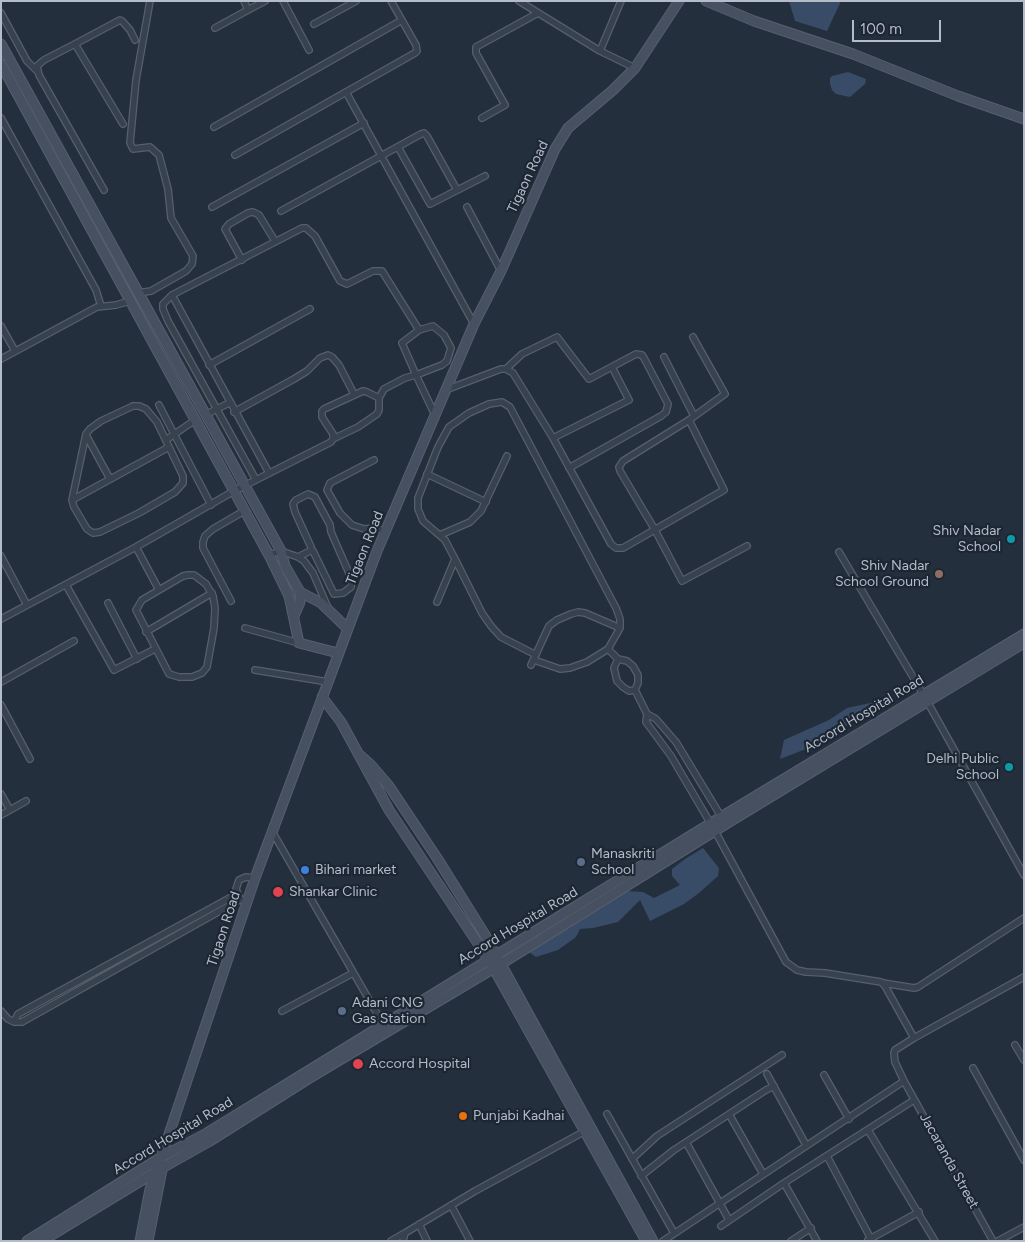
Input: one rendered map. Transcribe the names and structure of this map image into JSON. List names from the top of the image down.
{
  "streets": {
    "street": ["Tigaon Road", "Accord Hospital Road", "Jacaranda Street"]
  },
  "crossings": [
    ["Tigaon Road", "Accord Hospital Road"]
  ],
  "places": [
    "Shiv Nadar School",
    "Shiv Nadar School Ground",
    "Delhi Public School",
    "Manaskriti School",
    "Bihari market",
    "Shankar Clinic",
    "Adani CNG Gas Station",
    "Accord Hospital",
    "Punjabi Kadhai"
  ],
  "scale_bar": "100 m"
}
